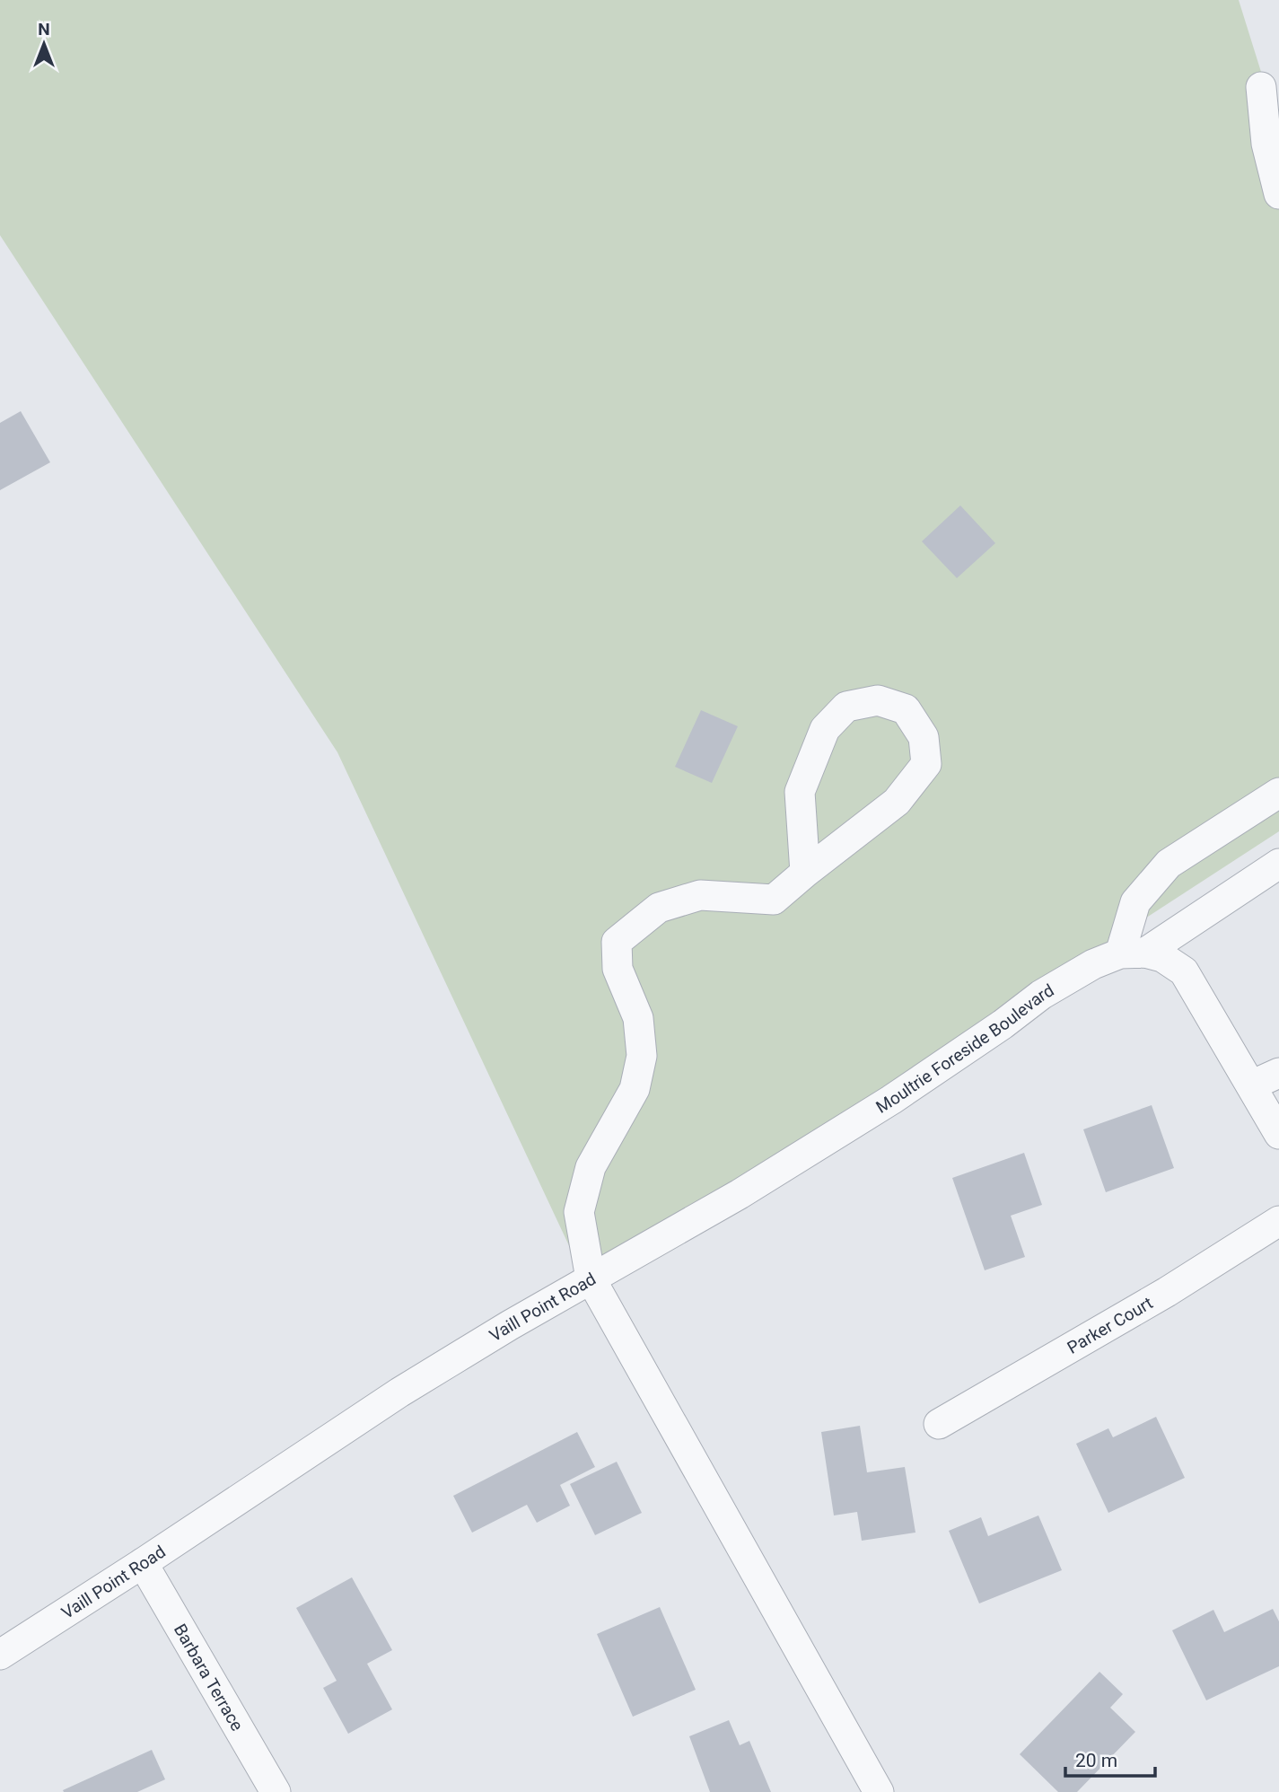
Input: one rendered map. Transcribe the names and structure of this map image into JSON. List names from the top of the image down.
{
  "streets": {
    "street": [
      "Moultrie Foreside Boulevard",
      "Vaill Point Road",
      "Parker Court",
      "Barbara Terrace"
    ]
  },
  "crossings": [
    ["Moultrie Foreside Boulevard", "Vaill Point Road"],
    ["Vaill Point Road", "Barbara Terrace"]
  ],
  "scale_bar": "20 m",
  "north": "top"
}
